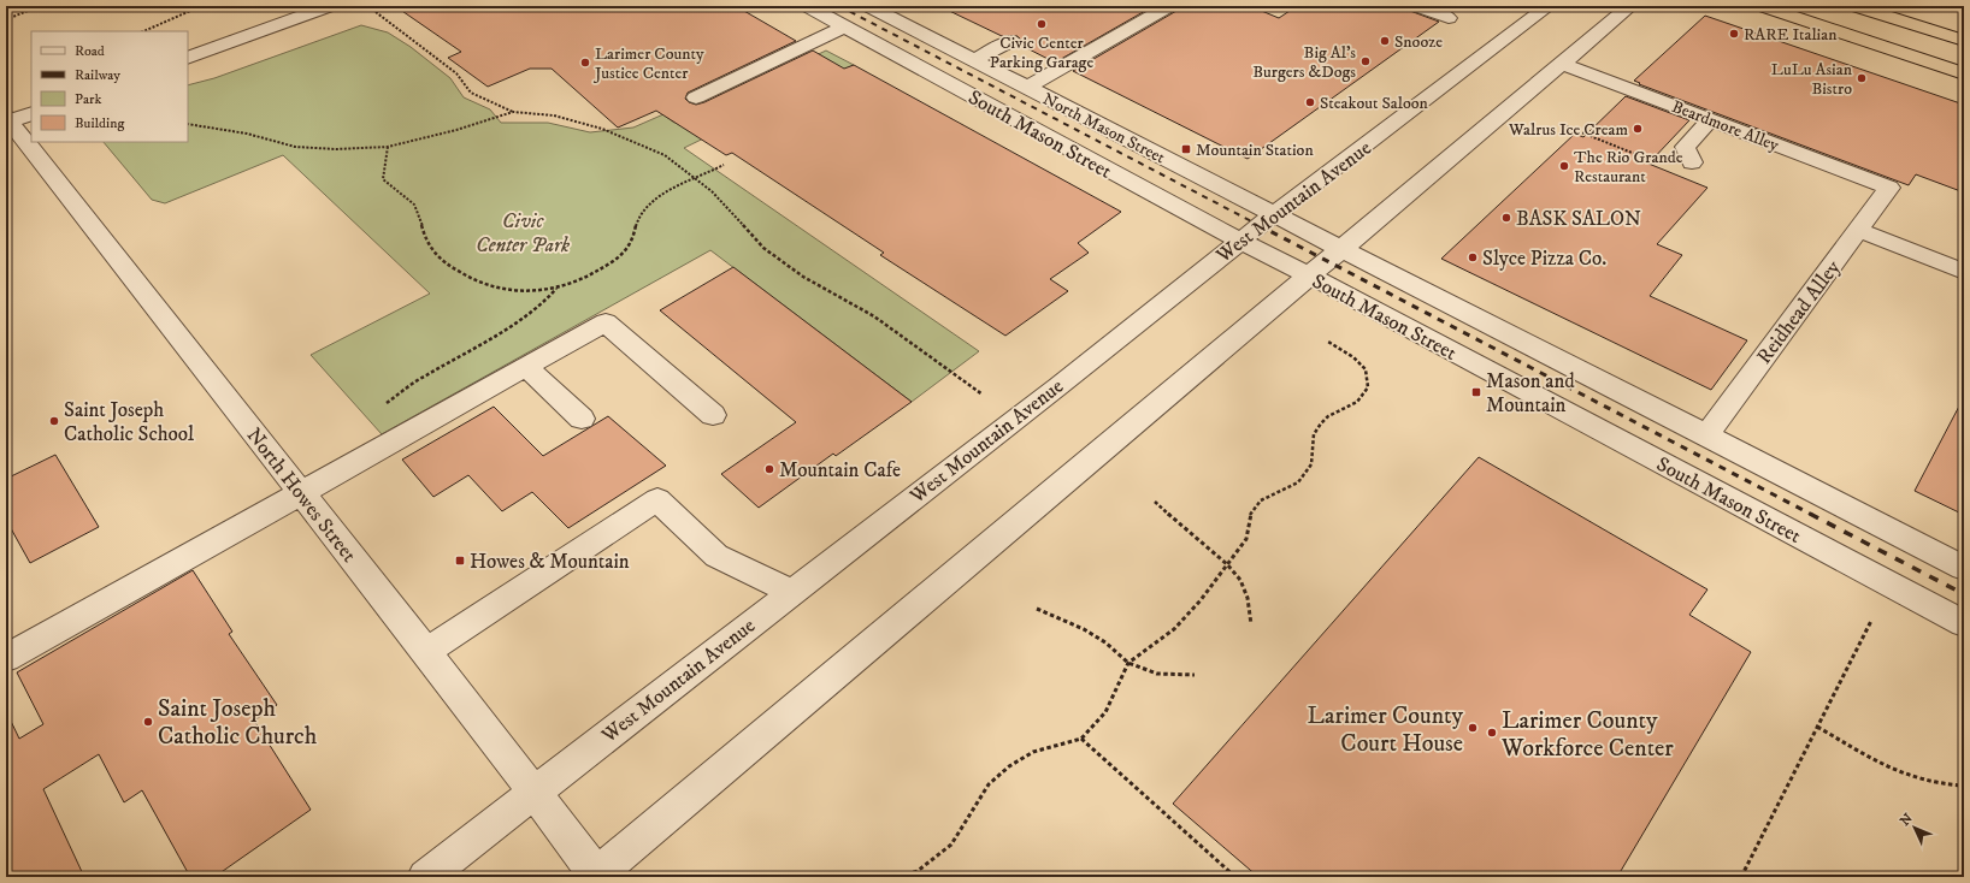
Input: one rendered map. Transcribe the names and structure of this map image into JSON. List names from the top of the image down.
{
  "streets": {
    "street": [
      "Beardmore Alley",
      "North Mason Street",
      "South Mason Street",
      "West Mountain Avenue",
      "Reidhead Alley",
      "North Howes Street"
    ]
  },
  "crossings": [
    ["Beardmore Alley", "Reidhead Alley"],
    ["North Mason Street", "South Mason Street"],
    ["North Mason Street", "West Mountain Avenue"],
    ["South Mason Street", "West Mountain Avenue"],
    ["South Mason Street", "Reidhead Alley"],
    ["West Mountain Avenue", "North Howes Street"]
  ],
  "parks": ["Civic Center Park"],
  "places": {
    "other": [
      "Civic Center Parking Garage",
      "RARE Italian",
      "Snooze",
      "Big Al’s Burgers &Dogs",
      "Larimer County Justice Center",
      "LuLu Asian Bistro",
      "Steakout Saloon",
      "Walrus Ice Cream",
      "The Rio Grande Restaurant",
      "BASK SALON",
      "Slyce Pizza Co.",
      "Saint Joseph Catholic School",
      "Mountain Cafe",
      "Saint Joseph Catholic Church",
      "Larimer County Court House",
      "Larimer County Workforce Center"
    ],
    "transit": ["Mountain Station", "Mason and Mountain", "Howes & Mountain"]
  },
  "legend": [
    "Road",
    "Railway",
    "Park",
    "Building"
  ],
  "north": "top left"
}
